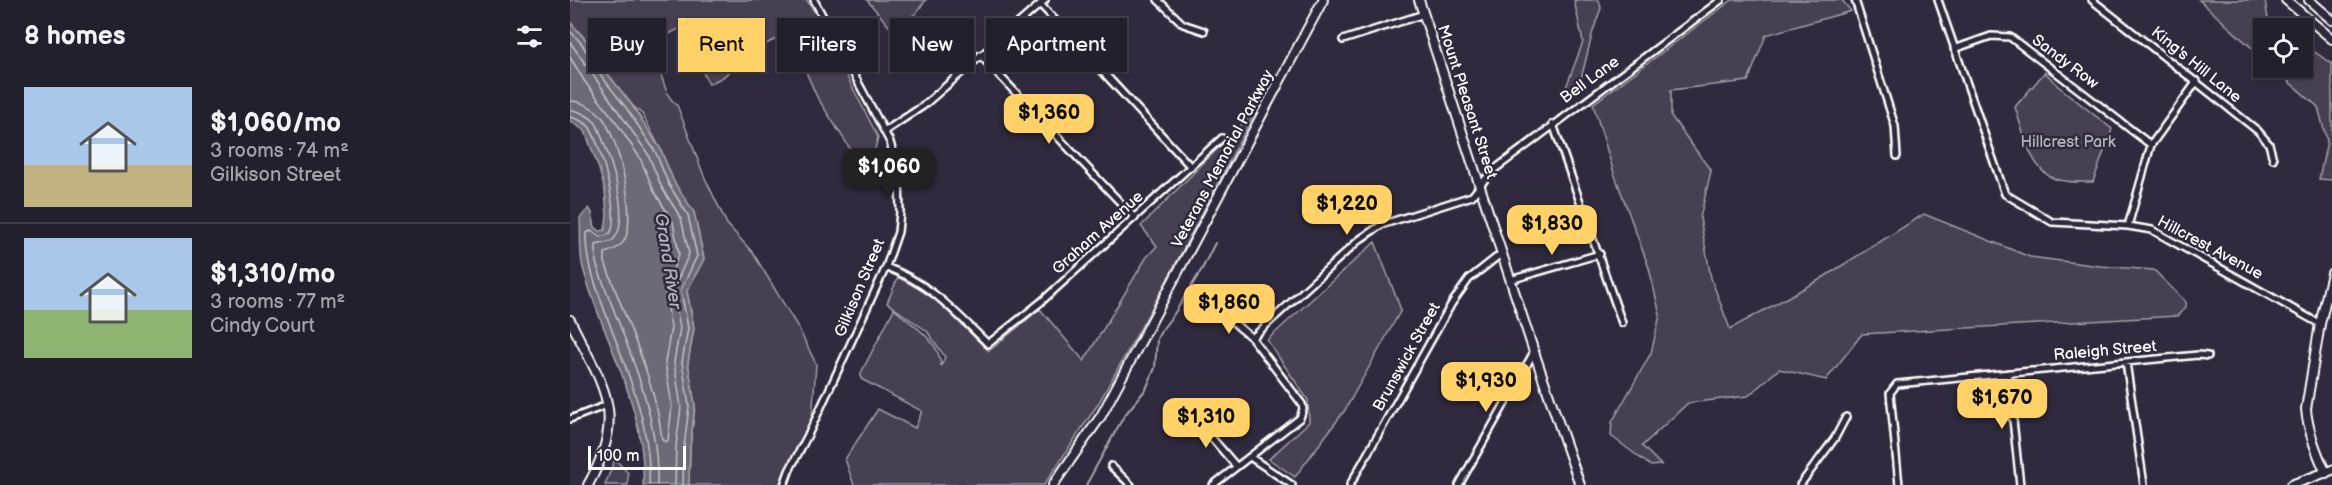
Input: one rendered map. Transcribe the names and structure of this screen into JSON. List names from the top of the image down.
{
  "streets": {
    "main road": ["Mount Pleasant Street", "Veterans Memorial Parkway"],
    "street": [
      "Sandy Row",
      "King's Hill Lane",
      "Bell Lane",
      "Graham Avenue",
      "Hillcrest Avenue",
      "Gilkison Street",
      "Raleigh Street",
      "Brunswick Street"
    ]
  },
  "crossings": [
    ["Sandy Row", "Hillcrest Avenue"],
    ["Bell Lane", "Mount Pleasant Street"],
    ["Mount Pleasant Street", "Brunswick Street"],
    ["Graham Avenue", "Gilkison Street"]
  ],
  "water": ["Grand River"],
  "parks": ["Hillcrest Park"],
  "scale_bar": "100 m",
  "page": {
    "heading": "8 homes",
    "chip": [
      "Buy",
      "Rent",
      "Filters",
      "New",
      "Apartment"
    ],
    "list": [
      {
        "name": "$1,060/mo",
        "note": "3 rooms · 74 m² · Gilkison Street"
      },
      {
        "name": "$1,310/mo",
        "note": "3 rooms · 77 m² · Cindy Court"
      }
    ],
    "price": [
      "$1,360",
      "$1,060",
      "$1,220",
      "$1,830",
      "$1,860",
      "$1,930",
      "$1,670",
      "$1,310"
    ],
    "scale": "100 m"
  }
}
